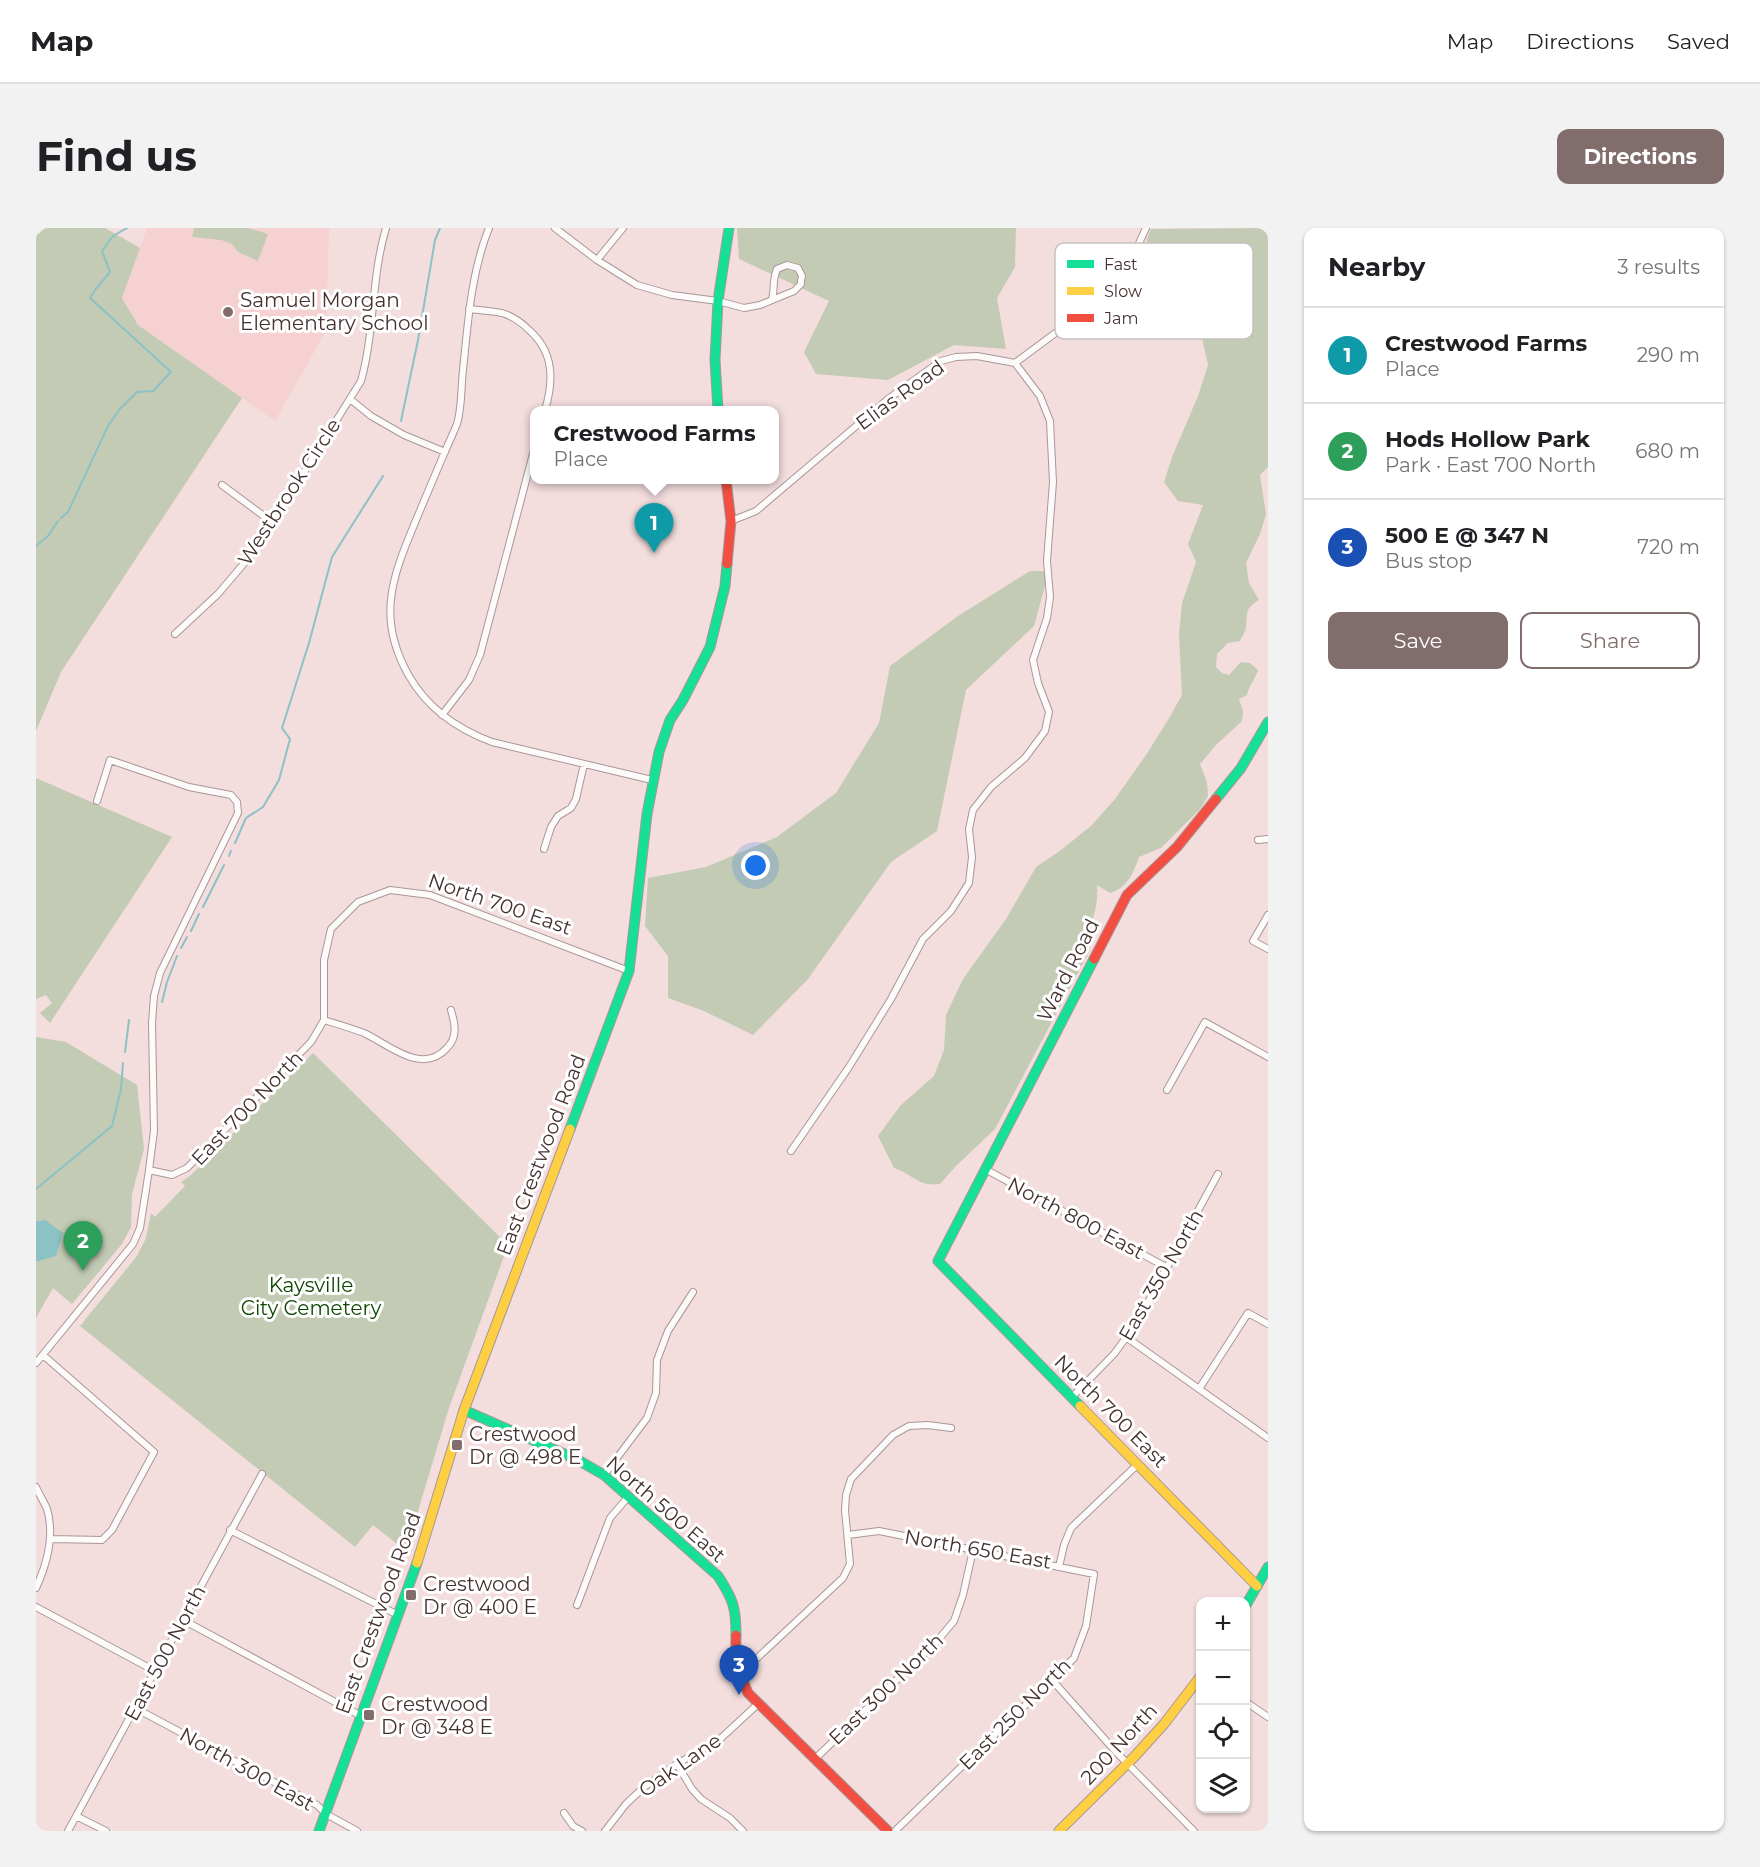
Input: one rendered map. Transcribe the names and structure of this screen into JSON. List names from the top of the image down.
{
  "streets": {
    "street": [
      "Elias Road",
      "Westbrook Circle",
      "North 700 East",
      "Ward Road",
      "East 700 North",
      "East Crestwood Road",
      "North 800 East",
      "East 350 North",
      "North 500 East",
      "North 650 East",
      "East 500 North",
      "East 300 North",
      "East 250 North",
      "200 North",
      "Oak Lane",
      "North 300 East"
    ]
  },
  "crossings": [
    ["Elias Road", "East Crestwood Road"],
    ["North 700 East", "Ward Road"],
    ["North 700 East", "East 700 North"],
    ["North 700 East", "East Crestwood Road"],
    ["North 700 East", "East 350 North"],
    ["North 700 East", "North 650 East"],
    ["Ward Road", "North 800 East"],
    ["East Crestwood Road", "North 500 East"],
    ["East Crestwood Road", "North 300 East"],
    ["North 800 East", "East 350 North"],
    ["North 500 East", "East 300 North"],
    ["North 500 East", "Oak Lane"],
    ["North 650 East", "East 300 North"],
    ["North 650 East", "East 250 North"],
    ["East 500 North", "North 300 East"]
  ],
  "parks": ["Kaysville City Cemetery"],
  "places": {
    "other": ["Samuel Morgan Elementary School"],
    "transit": ["Crestwood Dr @ 498 E", "Crestwood Dr @ 400 E", "Crestwood Dr @ 348 E"]
  },
  "legend": ["Fast", "Slow", "Jam"],
  "page": {
    "header": "Map",
    "nav": ["Map", "Directions", "Saved"],
    "buttons": [
      "Directions",
      ["Save", "Share"]
    ],
    "title": "Find us",
    "heading": ["Nearby", "3 results"],
    "list": [
      {
        "mark": "1",
        "name": "Crestwood Farms",
        "note": "Place",
        "value": "290 m"
      },
      {
        "mark": "2",
        "name": "Hods Hollow Park",
        "note": "Park · East 700 North",
        "value": "680 m"
      },
      {
        "mark": "3",
        "name": "500 E @ 347 N",
        "note": "Bus stop",
        "value": "720 m"
      }
    ],
    "popup": ["Crestwood Farms", "Place"],
    "pins": ["1", "2", "3"],
    "map_buttons": ["+", "−"]
  }
}
